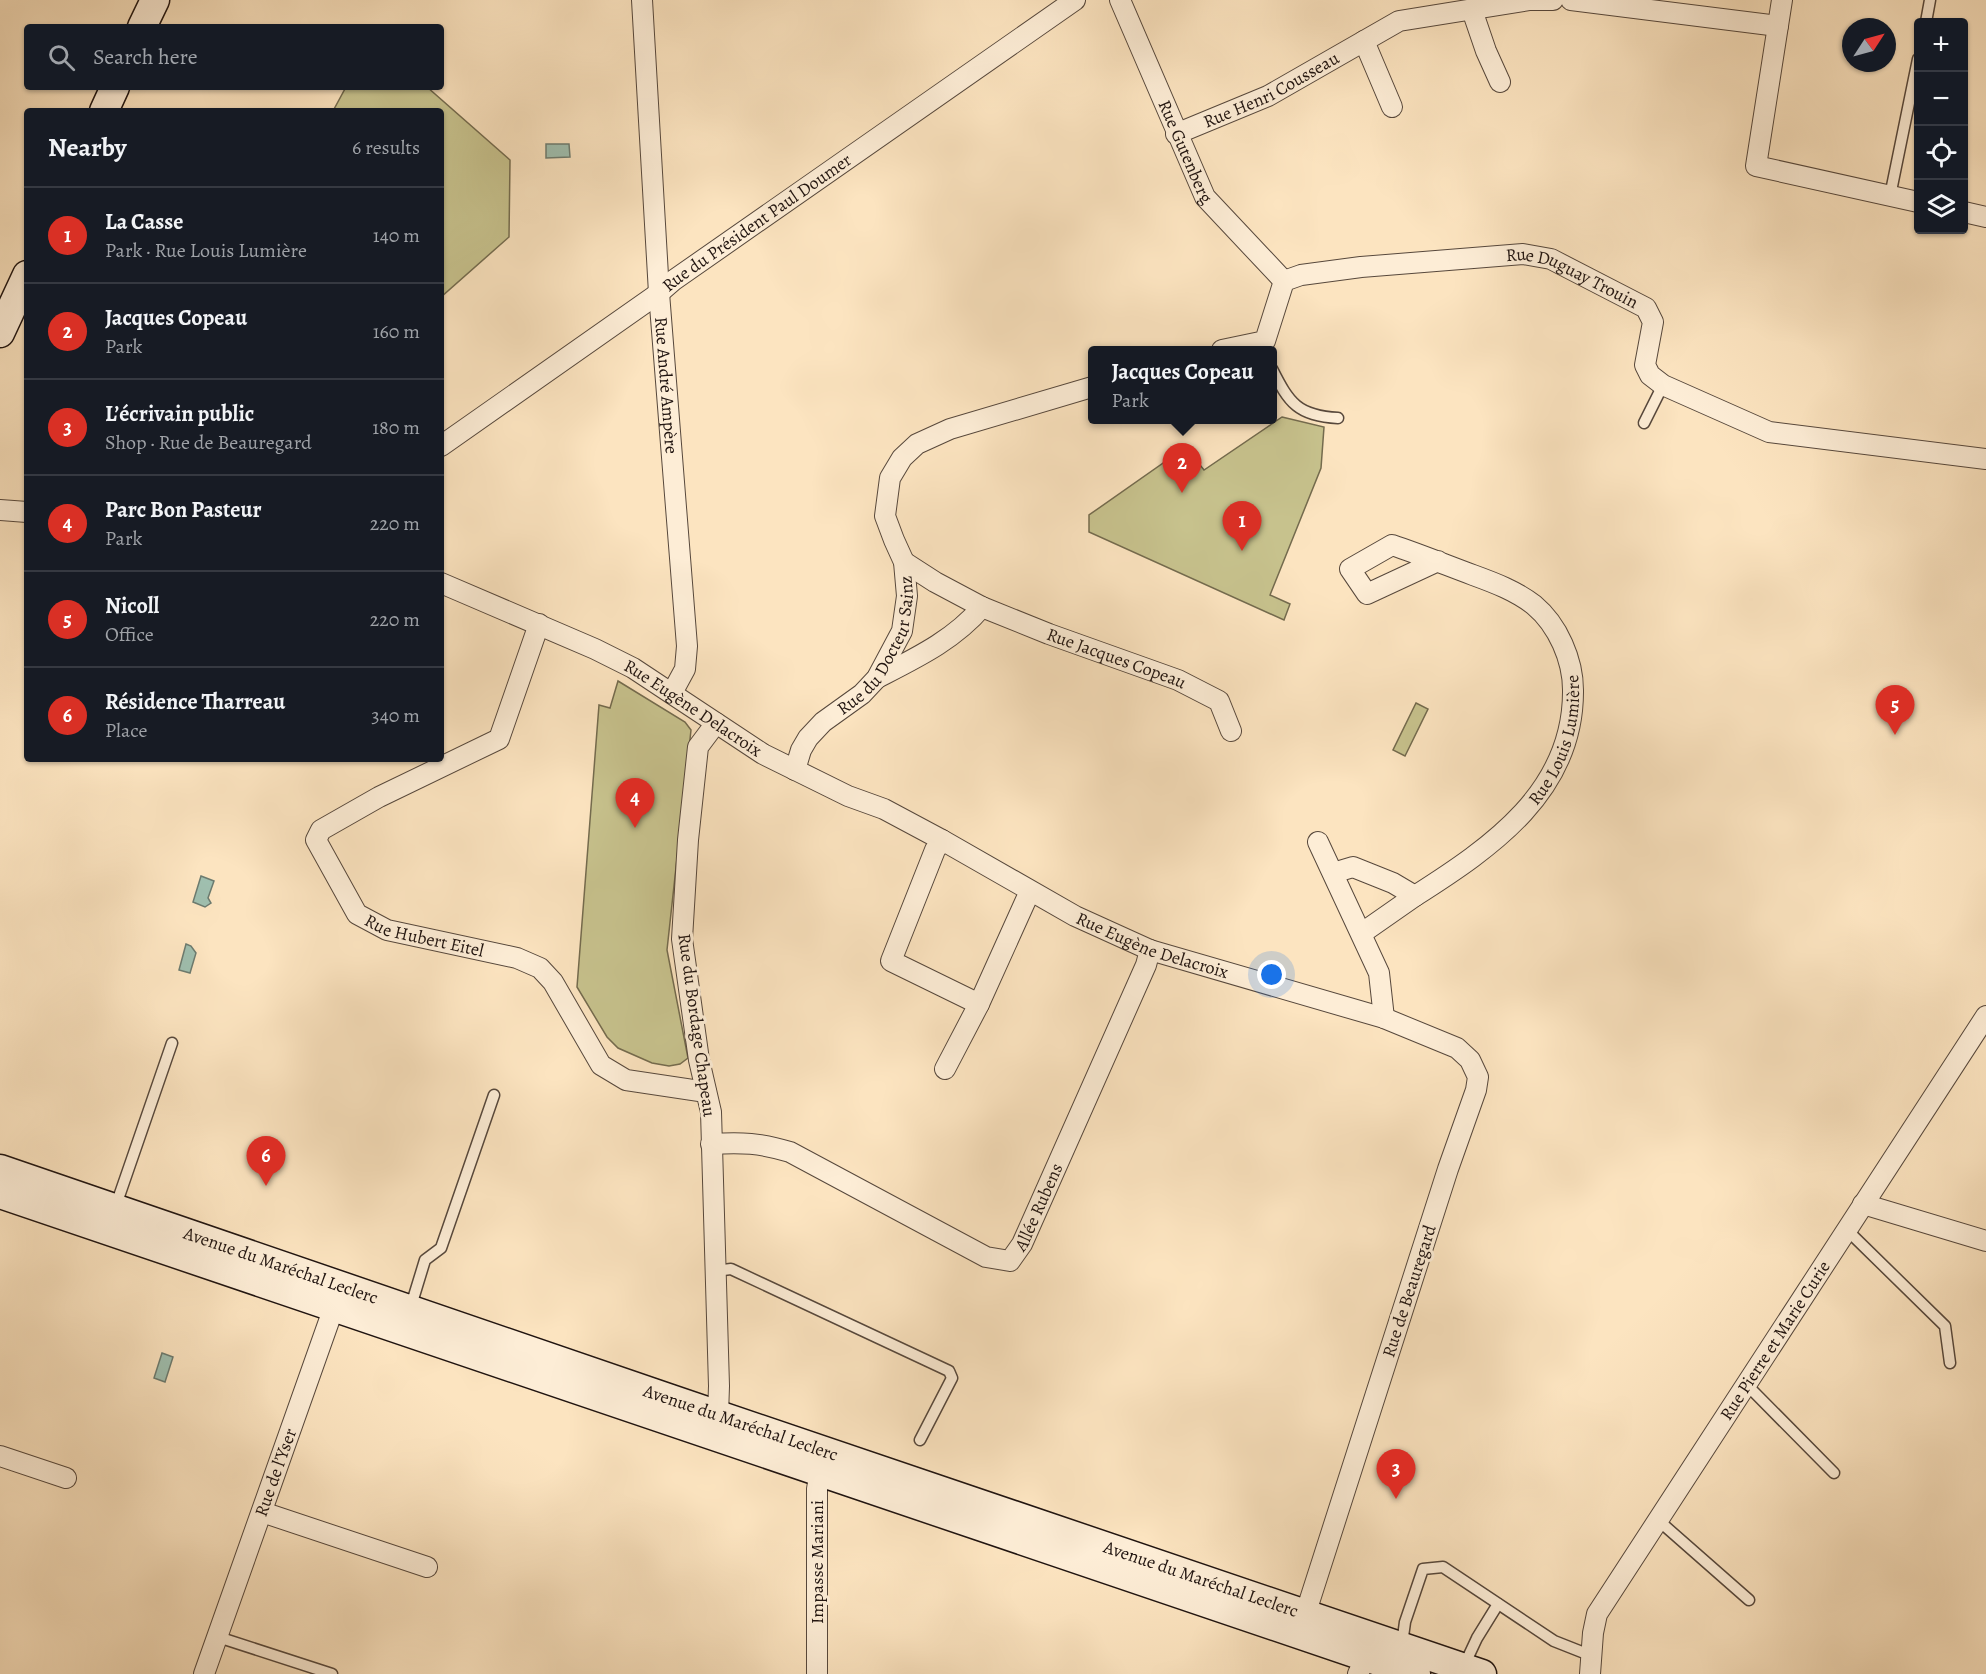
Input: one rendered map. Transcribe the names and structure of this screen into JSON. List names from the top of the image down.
{
  "streets": {
    "main road": ["Avenue du Maréchal Leclerc"],
    "street": [
      "Rue Henri Cousseau",
      "Rue Gutenberg",
      "Rue du Président Paul Doumer",
      "Rue Duguay Trouin",
      "Rue André Ampère",
      "Rue du Docteur Sainz",
      "Rue Jacques Copeau",
      "Rue Eugène Delacroix",
      "Rue Louis Lumière",
      "Rue Hubert Eitel",
      "Rue du Bordage Chapeau",
      "Allée Rubens",
      "Rue de Beauregard",
      "Rue Pierre et Marie Curie",
      "Rue de l’Yser",
      "Impasse Mariani"
    ]
  },
  "crossings": [
    ["Rue Henri Cousseau", "Rue Gutenberg"],
    ["Rue Gutenberg", "Rue Duguay Trouin"],
    ["Rue du Président Paul Doumer", "Rue André Ampère"],
    ["Rue André Ampère", "Rue Eugène Delacroix"],
    ["Rue du Docteur Sainz", "Rue Jacques Copeau"],
    ["Rue du Docteur Sainz", "Rue Eugène Delacroix"],
    ["Rue Eugène Delacroix", "Rue Hubert Eitel"],
    ["Rue Eugène Delacroix", "Rue du Bordage Chapeau"],
    ["Rue Eugène Delacroix", "Allée Rubens"],
    ["Rue Eugène Delacroix", "Rue de Beauregard"],
    ["Rue Hubert Eitel", "Rue du Bordage Chapeau"],
    ["Rue du Bordage Chapeau", "Allée Rubens"],
    ["Rue du Bordage Chapeau", "Avenue du Maréchal Leclerc"],
    ["Avenue du Maréchal Leclerc", "Rue de Beauregard"],
    ["Avenue du Maréchal Leclerc", "Rue de l’Yser"],
    ["Avenue du Maréchal Leclerc", "Impasse Mariani"]
  ],
  "north": "top right",
  "page": {
    "map_buttons": ["+", "−"],
    "search": "Search here",
    "heading": ["Nearby", "6 results"],
    "list": [
      {
        "mark": "1",
        "name": "La Casse",
        "note": "Park · Rue Louis Lumière",
        "value": "140 m"
      },
      {
        "mark": "2",
        "name": "Jacques Copeau",
        "note": "Park",
        "value": "160 m"
      },
      {
        "mark": "3",
        "name": "L’écrivain public",
        "note": "Shop · Rue de Beauregard",
        "value": "180 m"
      },
      {
        "mark": "4",
        "name": "Parc Bon Pasteur",
        "note": "Park",
        "value": "220 m"
      },
      {
        "mark": "5",
        "name": "Nicoll",
        "note": "Office",
        "value": "220 m"
      },
      {
        "mark": "6",
        "name": "Résidence Tharreau",
        "note": "Place",
        "value": "340 m"
      }
    ],
    "popup": ["Jacques Copeau", "Park"],
    "pins": [
      "2",
      "1",
      "5",
      "4",
      "6",
      "3"
    ]
  }
}
